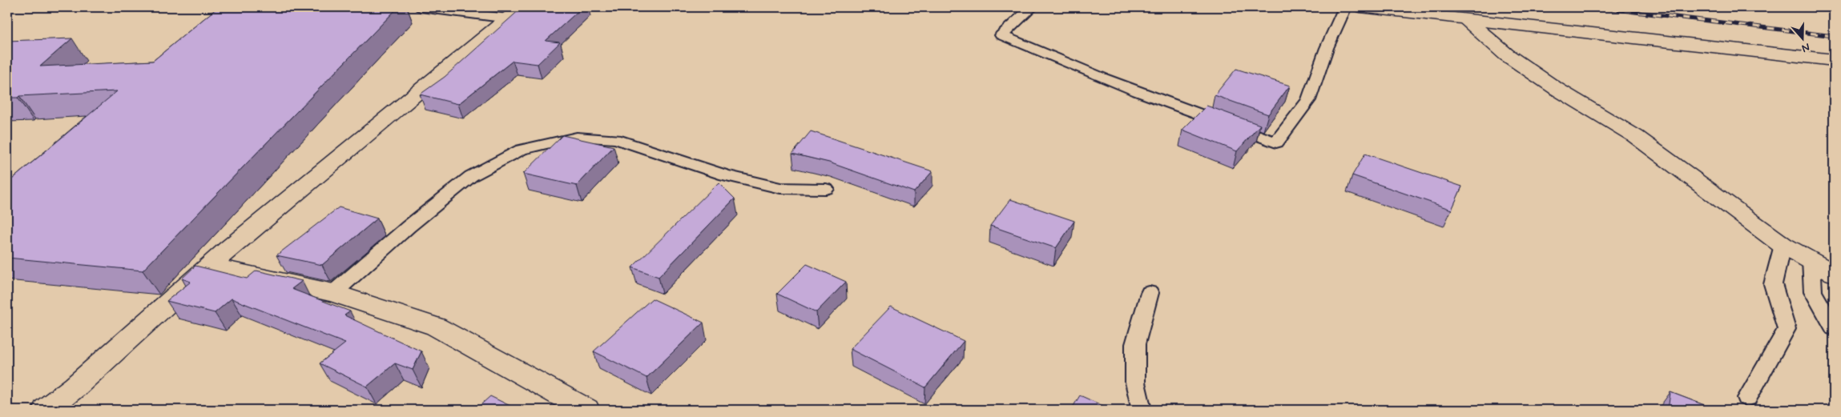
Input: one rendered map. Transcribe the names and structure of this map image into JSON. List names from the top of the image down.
{
  "north": "bottom"
}
